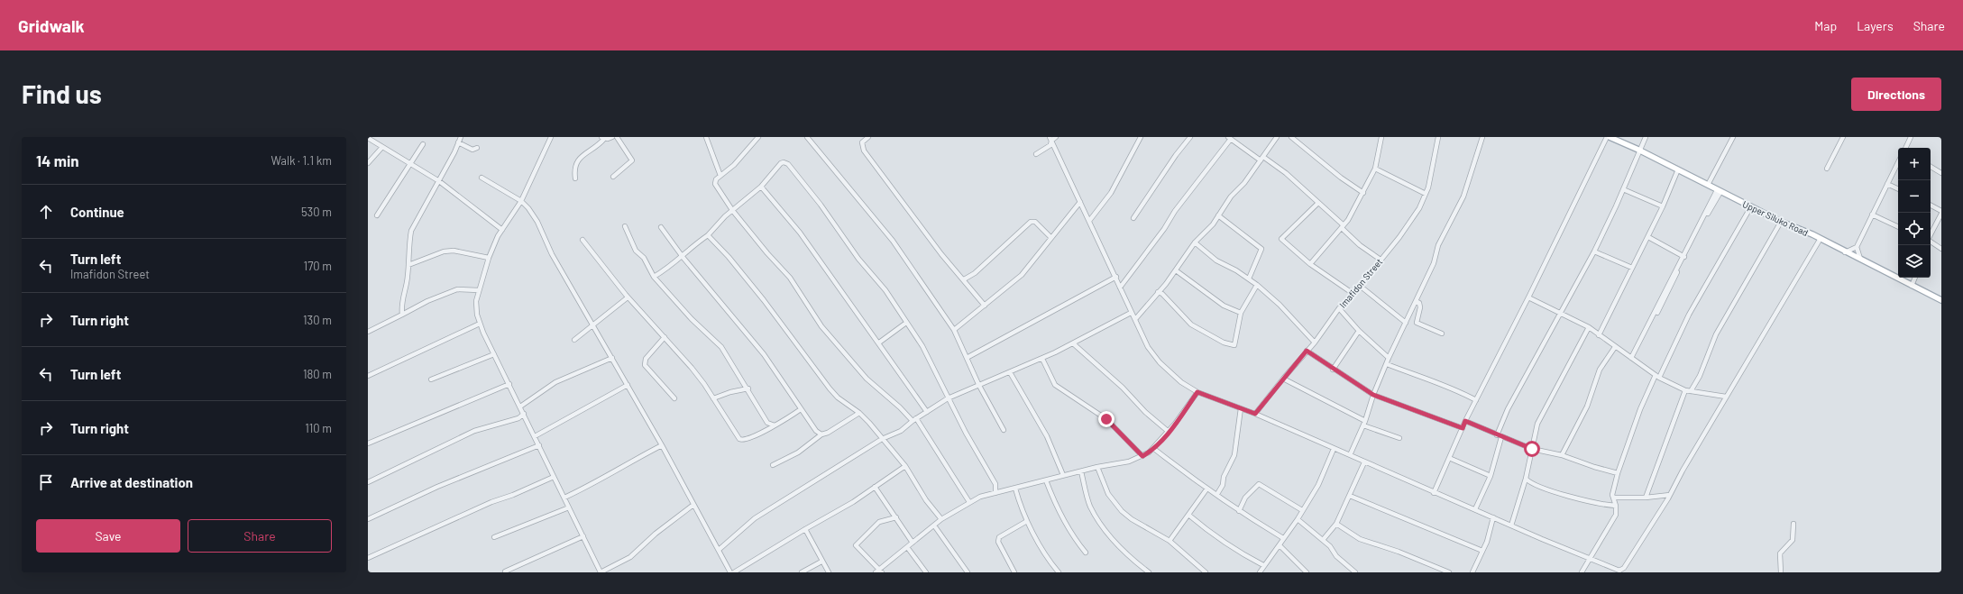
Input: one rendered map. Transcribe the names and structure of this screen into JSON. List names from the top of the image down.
{
  "streets": {
    "main road": ["Upper Siluko Road"],
    "street": ["Imafidon Street"]
  },
  "page": {
    "header": "Gridwalk",
    "nav": ["Map", "Layers", "Share"],
    "buttons": [
      "Directions",
      ["Save", "Share"]
    ],
    "title": "Find us",
    "heading": ["14 min", "Walk · 1.1 km"],
    "map_buttons": ["+", "−"],
    "list": [
      ["Continue", "530 m"],
      ["Turn left", "Imafidon Street", "170 m"],
      ["Turn right", "130 m"],
      ["Turn left", "180 m"],
      ["Turn right", "110 m"],
      "Arrive at destination"
    ]
  }
}
